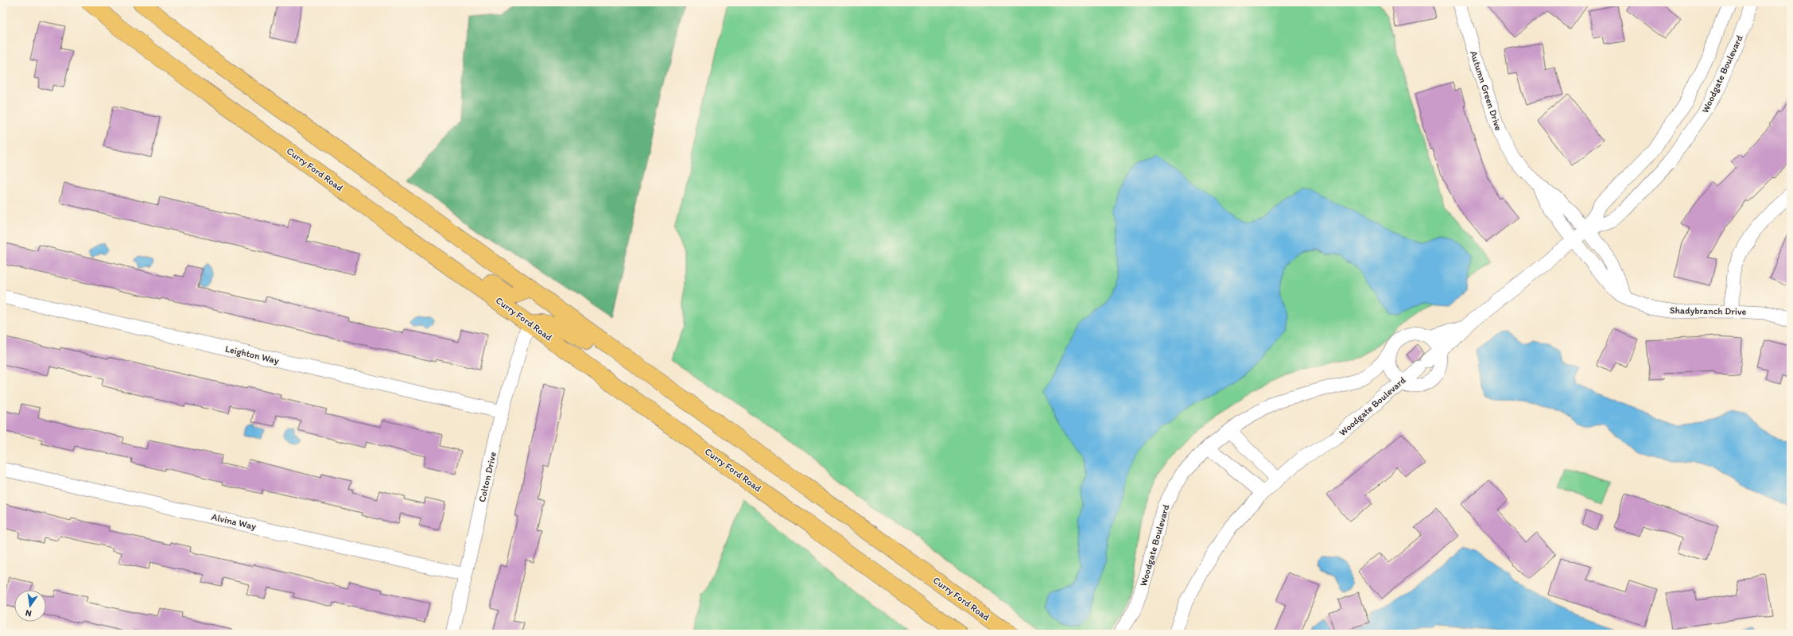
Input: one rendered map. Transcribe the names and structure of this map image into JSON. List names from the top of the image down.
{
  "streets": {
    "main road": ["Curry Ford Road"],
    "street": [
      "Woodgate Boulevard",
      "Autumn Green Drive",
      "Shadybranch Drive",
      "Leighton Way",
      "Colton Drive",
      "Alvina Way"
    ]
  },
  "crossings": [
    ["Woodgate Boulevard", "Autumn Green Drive"],
    ["Woodgate Boulevard", "Shadybranch Drive"],
    ["Autumn Green Drive", "Shadybranch Drive"],
    ["Curry Ford Road", "Colton Drive"],
    ["Leighton Way", "Colton Drive"],
    ["Colton Drive", "Alvina Way"]
  ],
  "north": "bottom"
}
